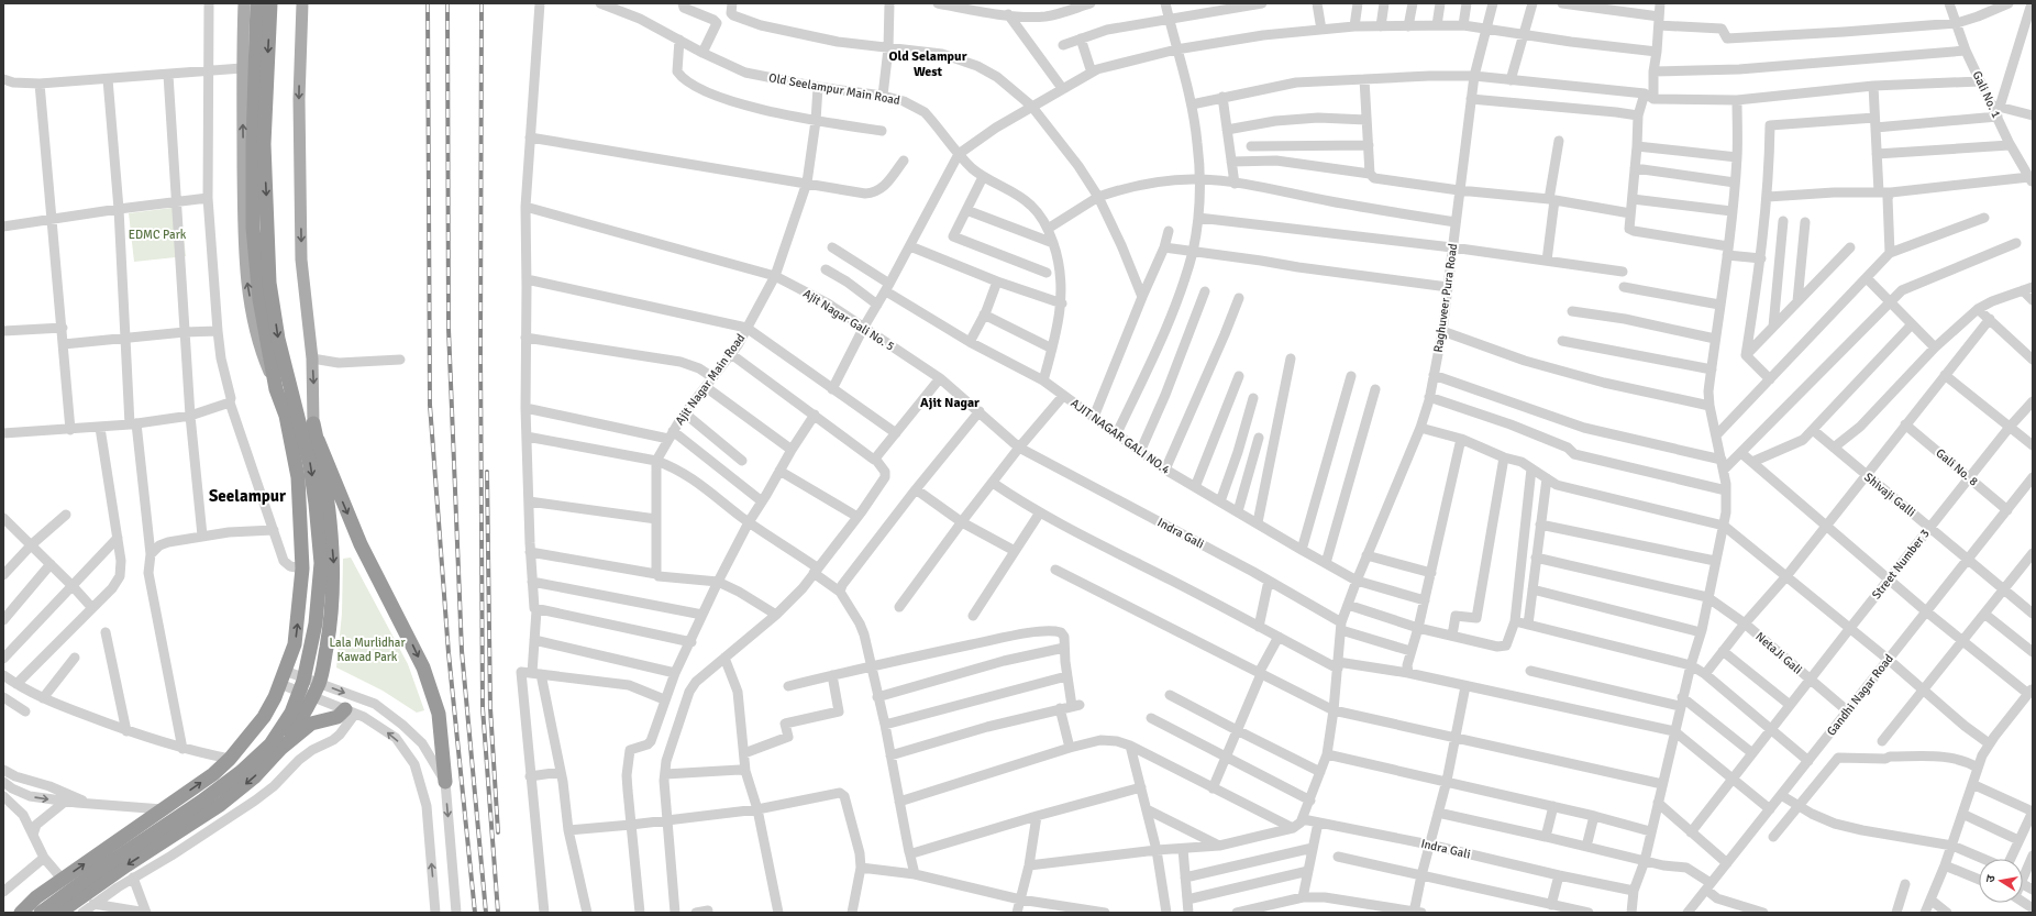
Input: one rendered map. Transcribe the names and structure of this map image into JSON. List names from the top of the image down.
{
  "streets": {
    "street": [
      "Old Seelampur Main Road",
      "Gali No. 1",
      "Raghuveer Pura Road",
      "Ajit Nagar Gali No. 5",
      "Ajit Nagar Main Road",
      "AJIT NAGAR GALI NO.4",
      "Gali No. 8",
      "Shivaji Galli",
      "Indra Gali",
      "Street Number 3",
      "NetaJi Gali",
      "Gandhi Nagar Road"
    ]
  },
  "crossings": [
    ["Old Seelampur Main Road", "Ajit Nagar Main Road"],
    ["Old Seelampur Main Road", "AJIT NAGAR GALI NO.4"],
    ["Raghuveer Pura Road", "AJIT NAGAR GALI NO.4"],
    ["Ajit Nagar Gali No. 5", "Ajit Nagar Main Road"],
    ["Ajit Nagar Gali No. 5", "Indra Gali"],
    ["Gali No. 8", "Street Number 3"],
    ["Gali No. 8", "Gandhi Nagar Road"],
    ["Shivaji Galli", "Street Number 3"],
    ["Shivaji Galli", "Gandhi Nagar Road"],
    ["Street Number 3", "NetaJi Gali"],
    ["NetaJi Gali", "Gandhi Nagar Road"]
  ],
  "districts": ["Old Selampur West", "Ajit Nagar", "Seelampur"],
  "parks": ["EDMC Park", "Lala Murlidhar Kawad Park"],
  "north": "left"
}
